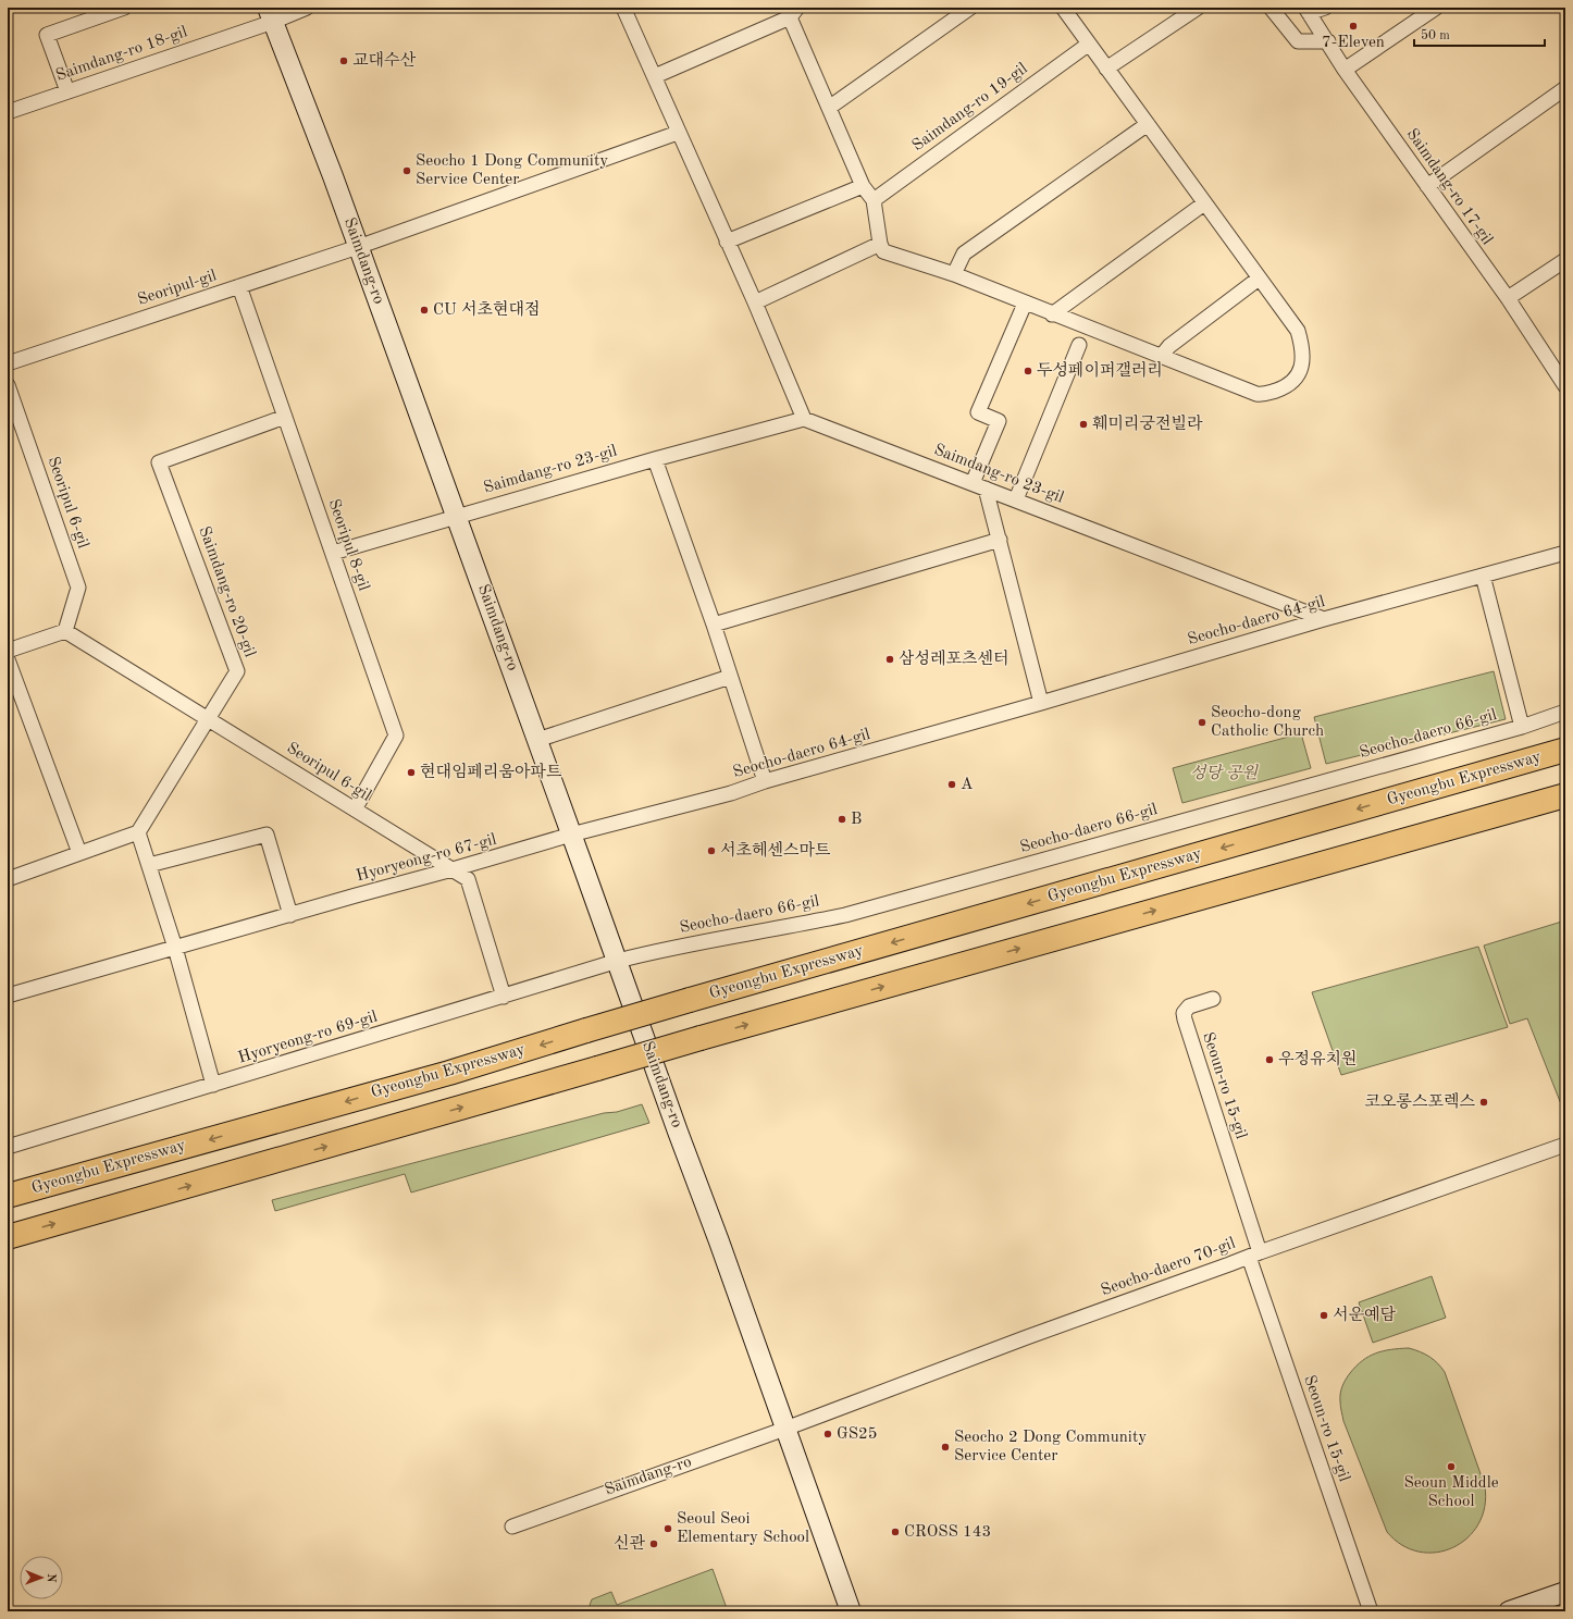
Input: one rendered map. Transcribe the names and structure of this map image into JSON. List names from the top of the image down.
{
  "streets": {
    "highway": ["Gyeongbu Expressway"],
    "main road": ["Saimdang-ro"],
    "street": [
      "Saimdang-ro 18-gil",
      "Saimdang-ro 19-gil",
      "Saimdang-ro 17-gil",
      "Seoripul-gil",
      "Saimdang-ro 23-gil",
      "Seoripul 6-gil",
      "Seoripul 8-gil",
      "Saimdang-ro 20-gil",
      "Seocho-daero 64-gil",
      "Seocho-daero 66-gil",
      "Hyoryeong-ro 67-gil",
      "Hyoryeong-ro 69-gil",
      "Seoun-ro 15-gil",
      "Seocho-daero 70-gil"
    ]
  },
  "crossings": [
    ["Saimdang-ro 18-gil", "Saimdang-ro"],
    ["Saimdang-ro", "Seoripul-gil"],
    ["Saimdang-ro", "Saimdang-ro 23-gil"],
    ["Saimdang-ro", "Seocho-daero 64-gil"],
    ["Saimdang-ro", "Seocho-daero 66-gil"],
    ["Saimdang-ro", "Hyoryeong-ro 67-gil"],
    ["Saimdang-ro", "Hyoryeong-ro 69-gil"],
    ["Saimdang-ro", "Seocho-daero 70-gil"],
    ["Seoripul-gil", "Seoripul 8-gil"],
    ["Saimdang-ro 23-gil", "Seocho-daero 64-gil"],
    ["Seoripul 6-gil", "Seoripul 8-gil"],
    ["Seoripul 6-gil", "Saimdang-ro 20-gil"],
    ["Seoripul 6-gil", "Hyoryeong-ro 67-gil"],
    ["Seoripul 6-gil", "Hyoryeong-ro 69-gil"],
    ["Seoripul 8-gil", "Saimdang-ro 20-gil"],
    ["Seocho-daero 64-gil", "Hyoryeong-ro 67-gil"],
    ["Seocho-daero 66-gil", "Hyoryeong-ro 69-gil"],
    ["Seoun-ro 15-gil", "Seocho-daero 70-gil"]
  ],
  "parks": ["성당 공원"],
  "places": [
    "7-Eleven",
    "교대수산",
    "Seocho 1 Dong Community Service Center",
    "CU 서초현대점",
    "두성페이퍼갤러리",
    "훼미리궁전빌라",
    "삼성레포츠센터",
    "Seocho-dong Catholic Church",
    "현대임페리움아파트",
    "A",
    "B",
    "서초헤센스마트",
    "우정유치원",
    "코오롱스포렉스",
    "서운예담",
    "GS25",
    "Seocho 2 Dong Community Service Center",
    "Seoun Middle School",
    "Seoul Seoi Elementary School",
    "CROSS 143",
    "신관"
  ],
  "scale_bar": "50 m",
  "north": "right"
}
